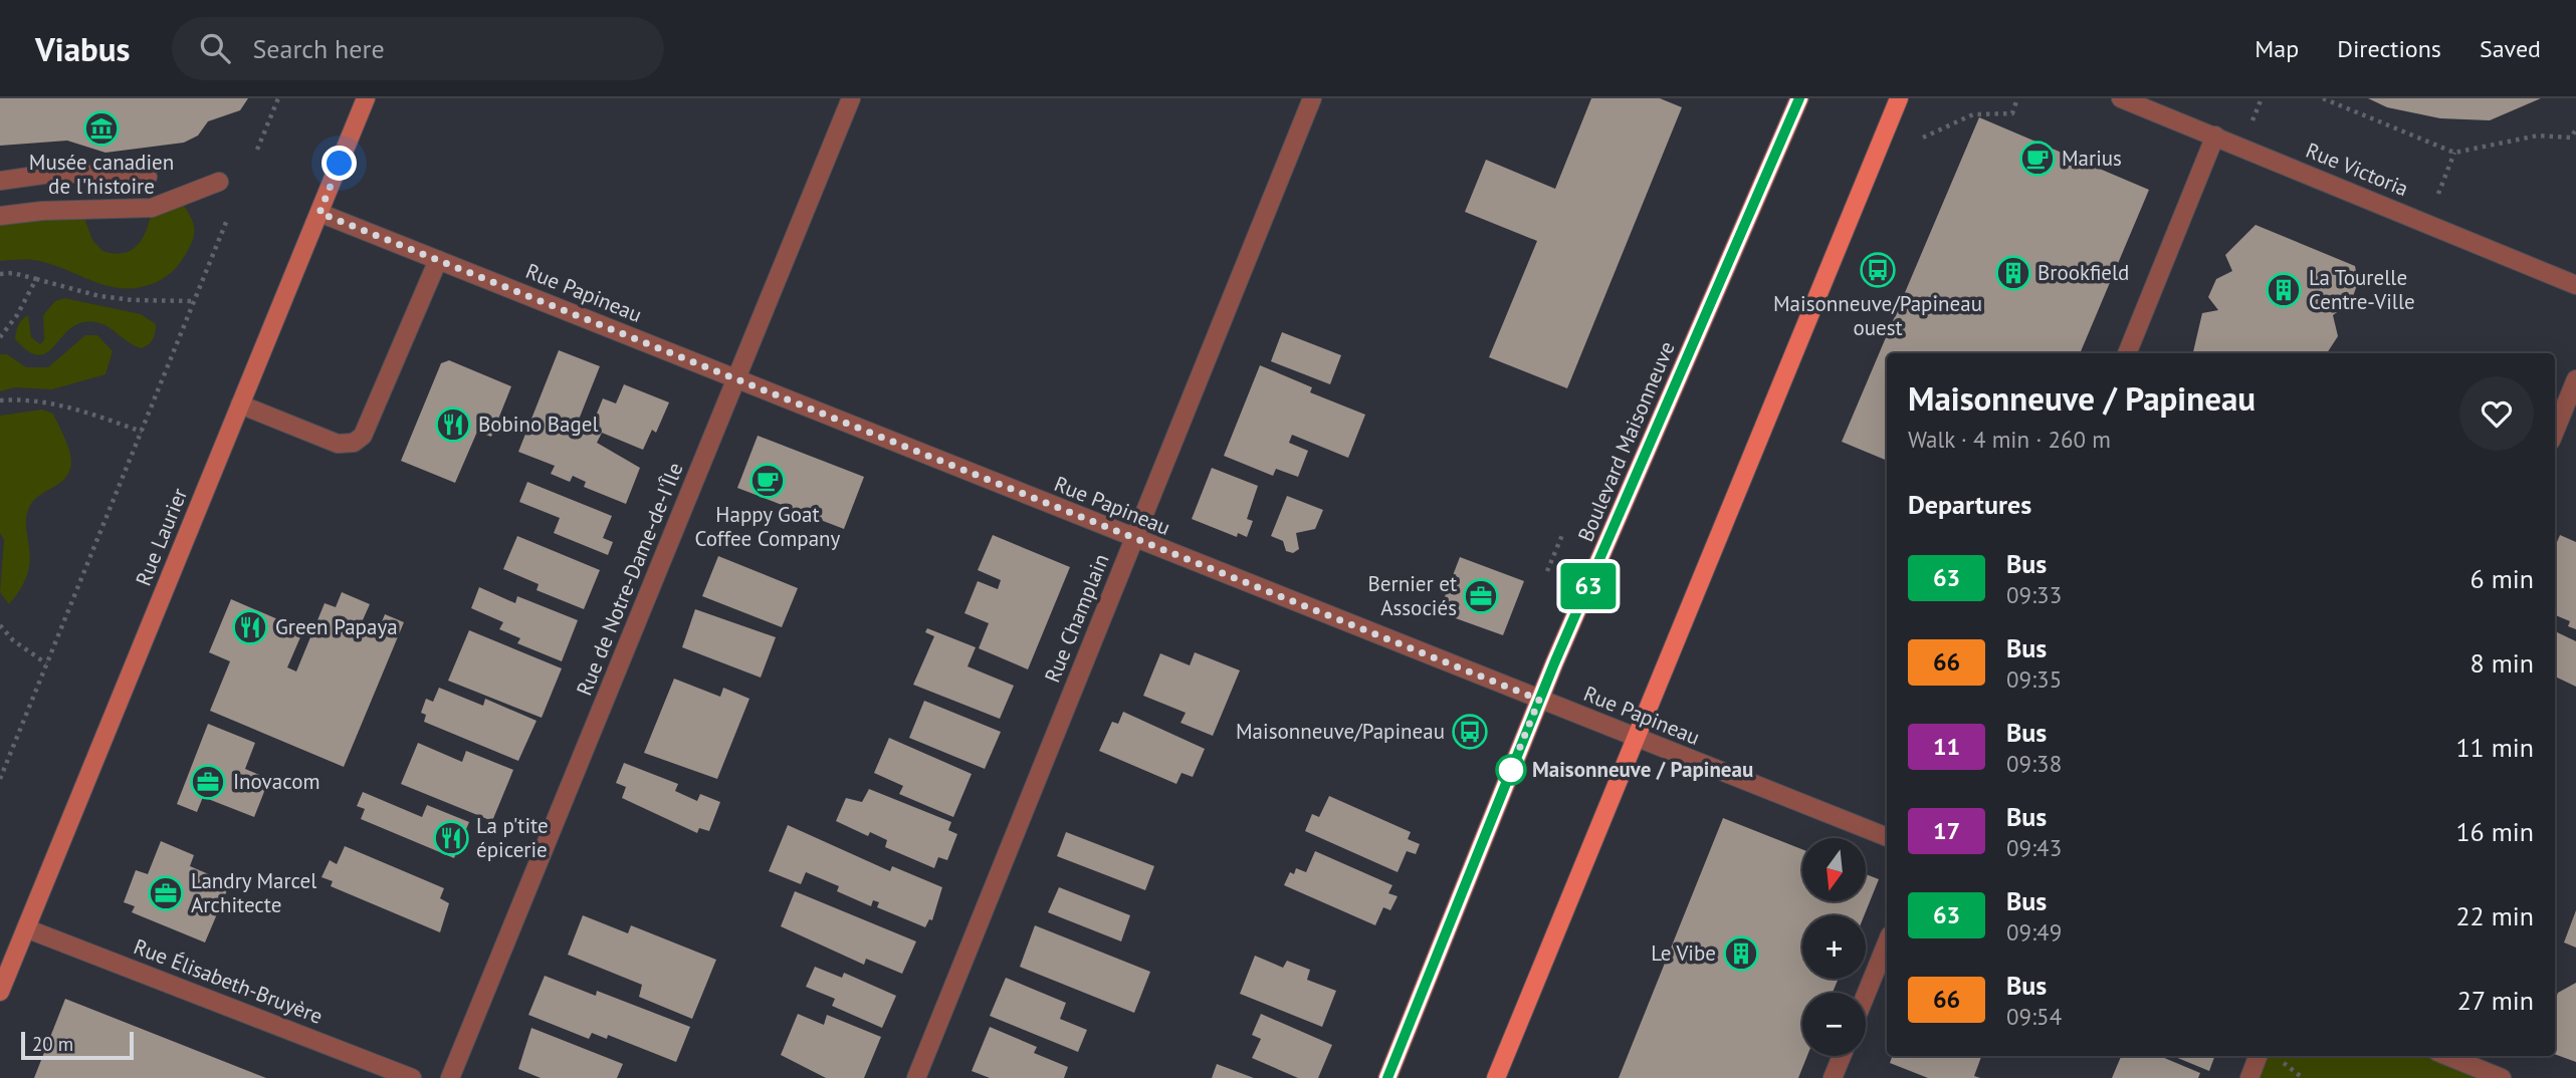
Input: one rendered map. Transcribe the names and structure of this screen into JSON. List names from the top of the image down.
{
  "streets": {
    "main road": ["Boulevard Maisonneuve", "Rue Laurier"],
    "street": [
      "Rue Victoria",
      "Rue Papineau",
      "Rue de Notre-Dame-de-I'Île",
      "Rue Champlain",
      "Rue Élisabeth-Bruyère"
    ]
  },
  "crossings": [
    ["Rue Papineau", "Boulevard Maisonneuve"],
    ["Rue Papineau", "Rue Laurier"],
    ["Rue Papineau", "Rue de Notre-Dame-de-I'Île"],
    ["Rue Papineau", "Rue Champlain"],
    ["Rue Laurier", "Rue Élisabeth-Bruyère"]
  ],
  "places": {
    "museum": ["Musée canadien de l'histoire"],
    "cafe": ["Marius", "Happy Goat Coffee Company"],
    "bus stop": ["Maisonneuve/Papineau ouest", "Maisonneuve/Papineau"],
    "building": ["Brookfield", "La Tourelle Centre-Ville", "Le Vibe"],
    "restaurant": ["Bobino Bagel", "Green Papaya", "La p'tite épicerie"],
    "office": ["Bernier et Associés", "Inovacom", "Landry Marcel Architecte"],
    "other": ["Maisonneuve / Papineau"]
  },
  "lines": ["bus line 63"],
  "scale_bar": "20 m",
  "north": "bottom",
  "page": {
    "header": "Viabus",
    "search": "Search here",
    "nav": ["Map", "Directions", "Saved"],
    "on_map": "63",
    "heading": [
      ["Maisonneuve / Papineau", "Walk · 4 min · 260 m"],
      "Departures"
    ],
    "list": [
      {
        "mark": "63",
        "name": "Bus",
        "note": "09:33",
        "value": "6 min"
      },
      {
        "mark": "66",
        "name": "Bus",
        "note": "09:35",
        "value": "8 min"
      },
      {
        "mark": "11",
        "name": "Bus",
        "note": "09:38",
        "value": "11 min"
      },
      {
        "mark": "17",
        "name": "Bus",
        "note": "09:43",
        "value": "16 min"
      },
      {
        "mark": "63",
        "name": "Bus",
        "note": "09:49",
        "value": "22 min"
      },
      {
        "mark": "66",
        "name": "Bus",
        "note": "09:54",
        "value": "27 min"
      }
    ],
    "map_buttons": ["+", "−"],
    "scale": "20 m"
  }
}
